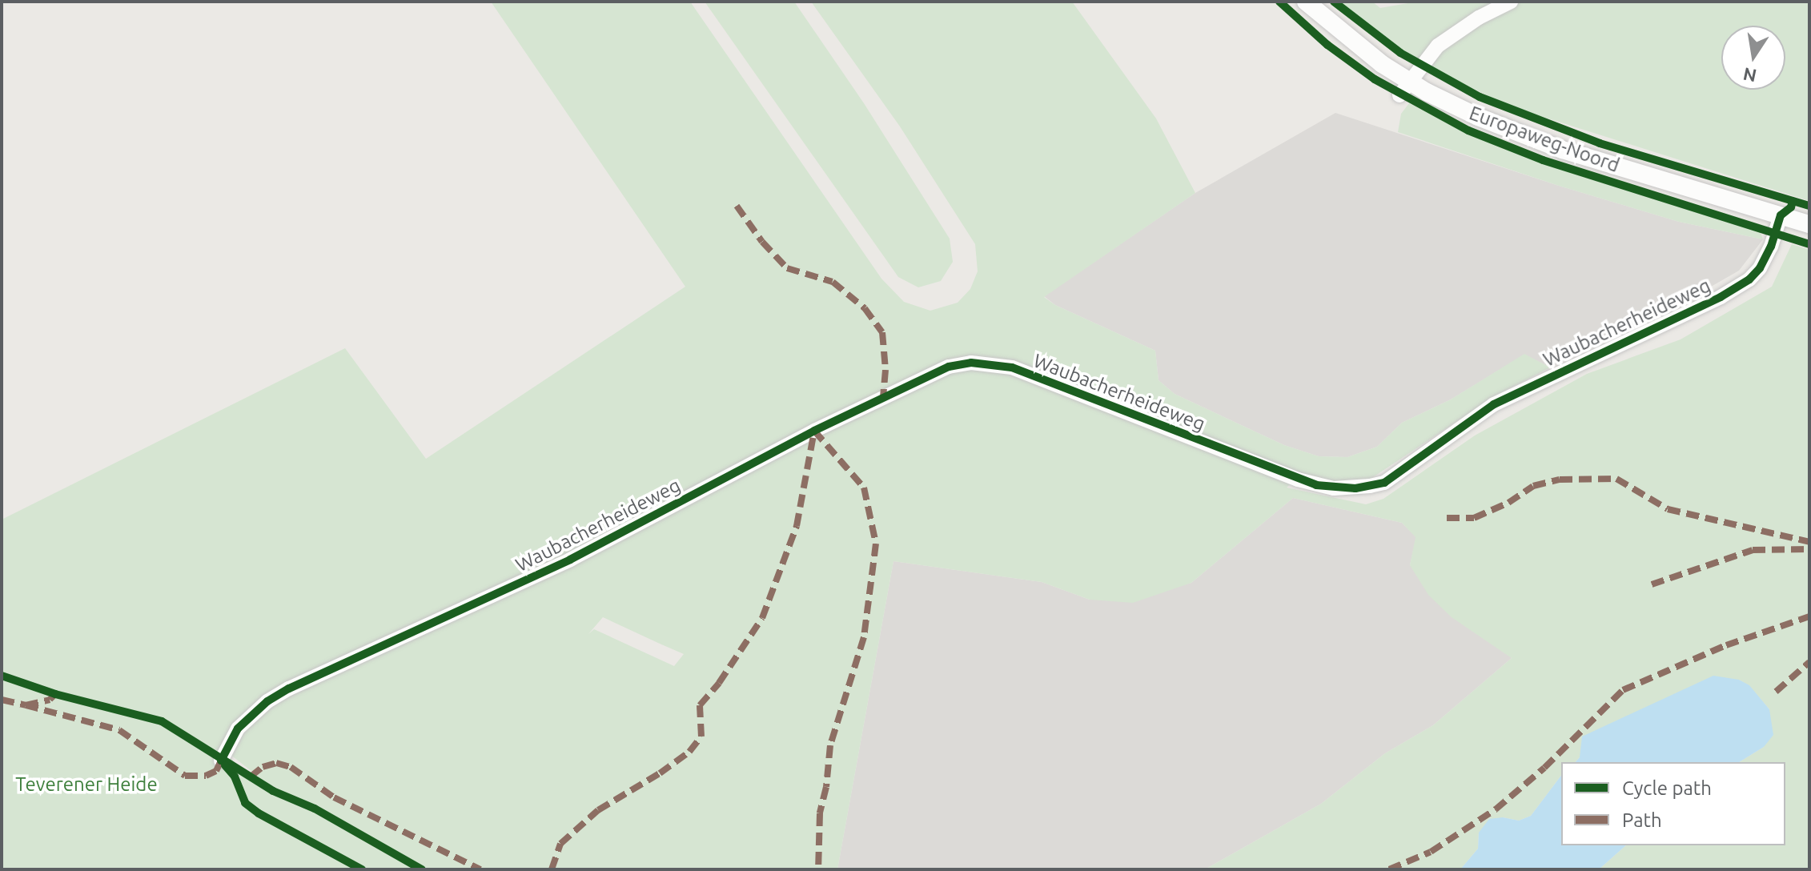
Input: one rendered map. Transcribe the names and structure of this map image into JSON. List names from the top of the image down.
{
  "streets": {
    "street": ["Europaweg-Noord", "Waubacherheideweg"]
  },
  "crossings": [
    ["Europaweg-Noord", "Waubacherheideweg"]
  ],
  "parks": ["Teverener Heide"],
  "legend": ["Cycle path", "Path"],
  "north": "bottom"
}
